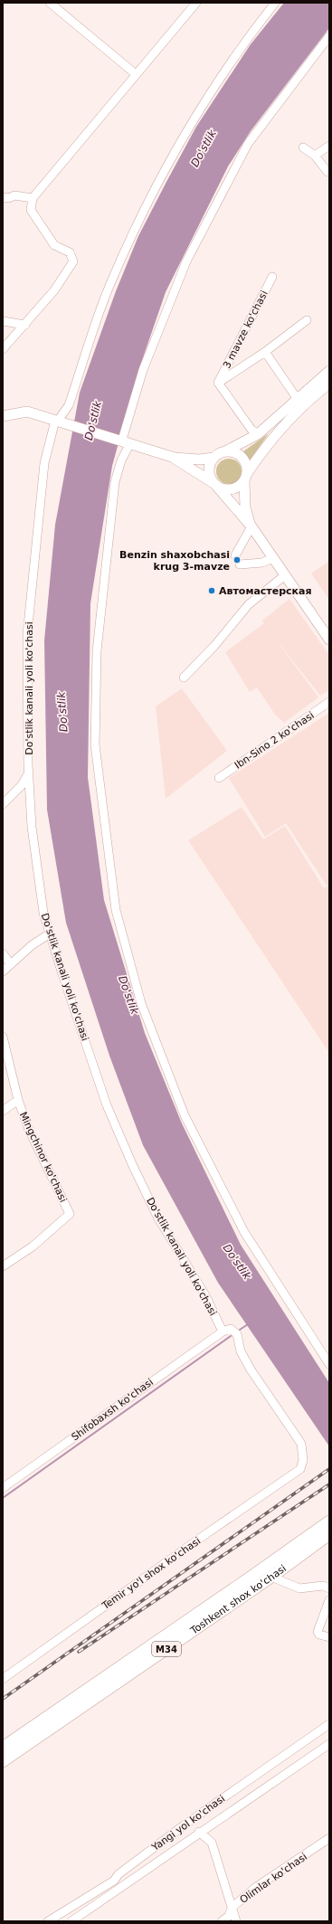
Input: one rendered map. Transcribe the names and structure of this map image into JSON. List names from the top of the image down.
{
  "streets": {
    "highway": ["Toshkent shox ko'chasi", "M34"],
    "street": [
      "3 mavze ko'chasi",
      "Do'stlik kanali yoli ko'chasi",
      "Ibn-Sino 2 ko'chasi",
      "Mingchinor ko'chasi",
      "Shifobaxsh ko'chasi",
      "Temir yo'l shox ko'chasi",
      "Yangi yol ko'chasi",
      "Olimlar ko'chasi"
    ]
  },
  "crossings": [
    ["Do'stlik kanali yoli ko'chasi", "Shifobaxsh ko'chasi"],
    ["Do'stlik kanali yoli ko'chasi", "Temir yo'l shox ko'chasi"],
    ["Shifobaxsh ko'chasi", "Temir yo'l shox ko'chasi"]
  ],
  "water": ["Do'stlik"],
  "places": ["Benzin shaxobchasi krug 3-mavze", "Автомастерская"]
}
